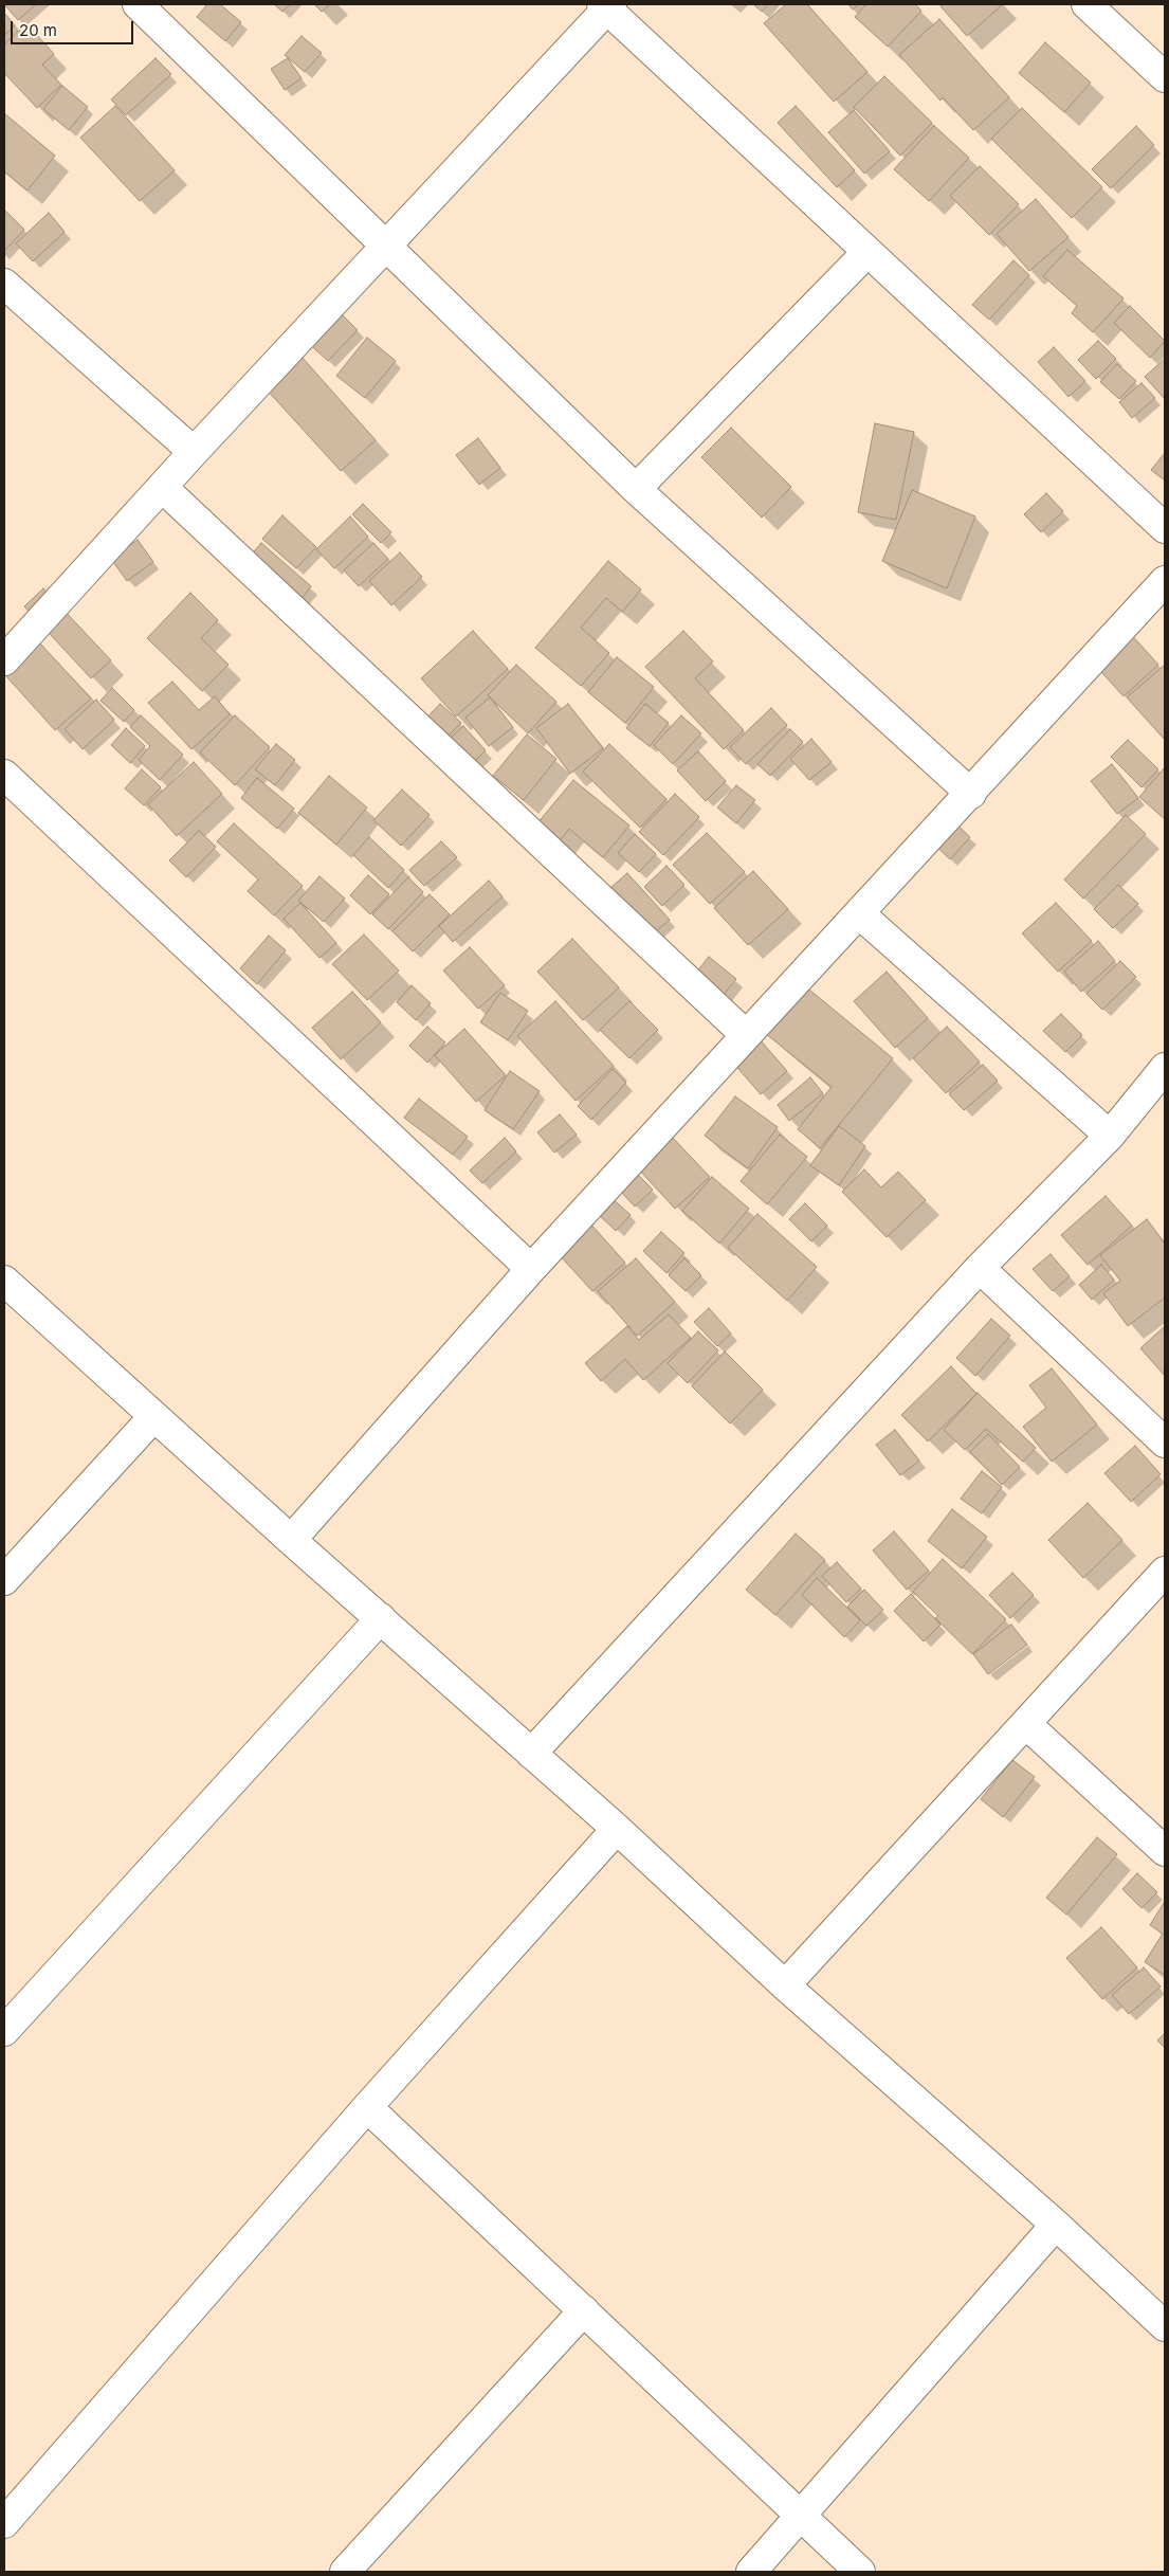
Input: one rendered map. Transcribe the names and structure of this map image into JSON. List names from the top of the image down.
{
  "scale_bar": "20 m"
}
